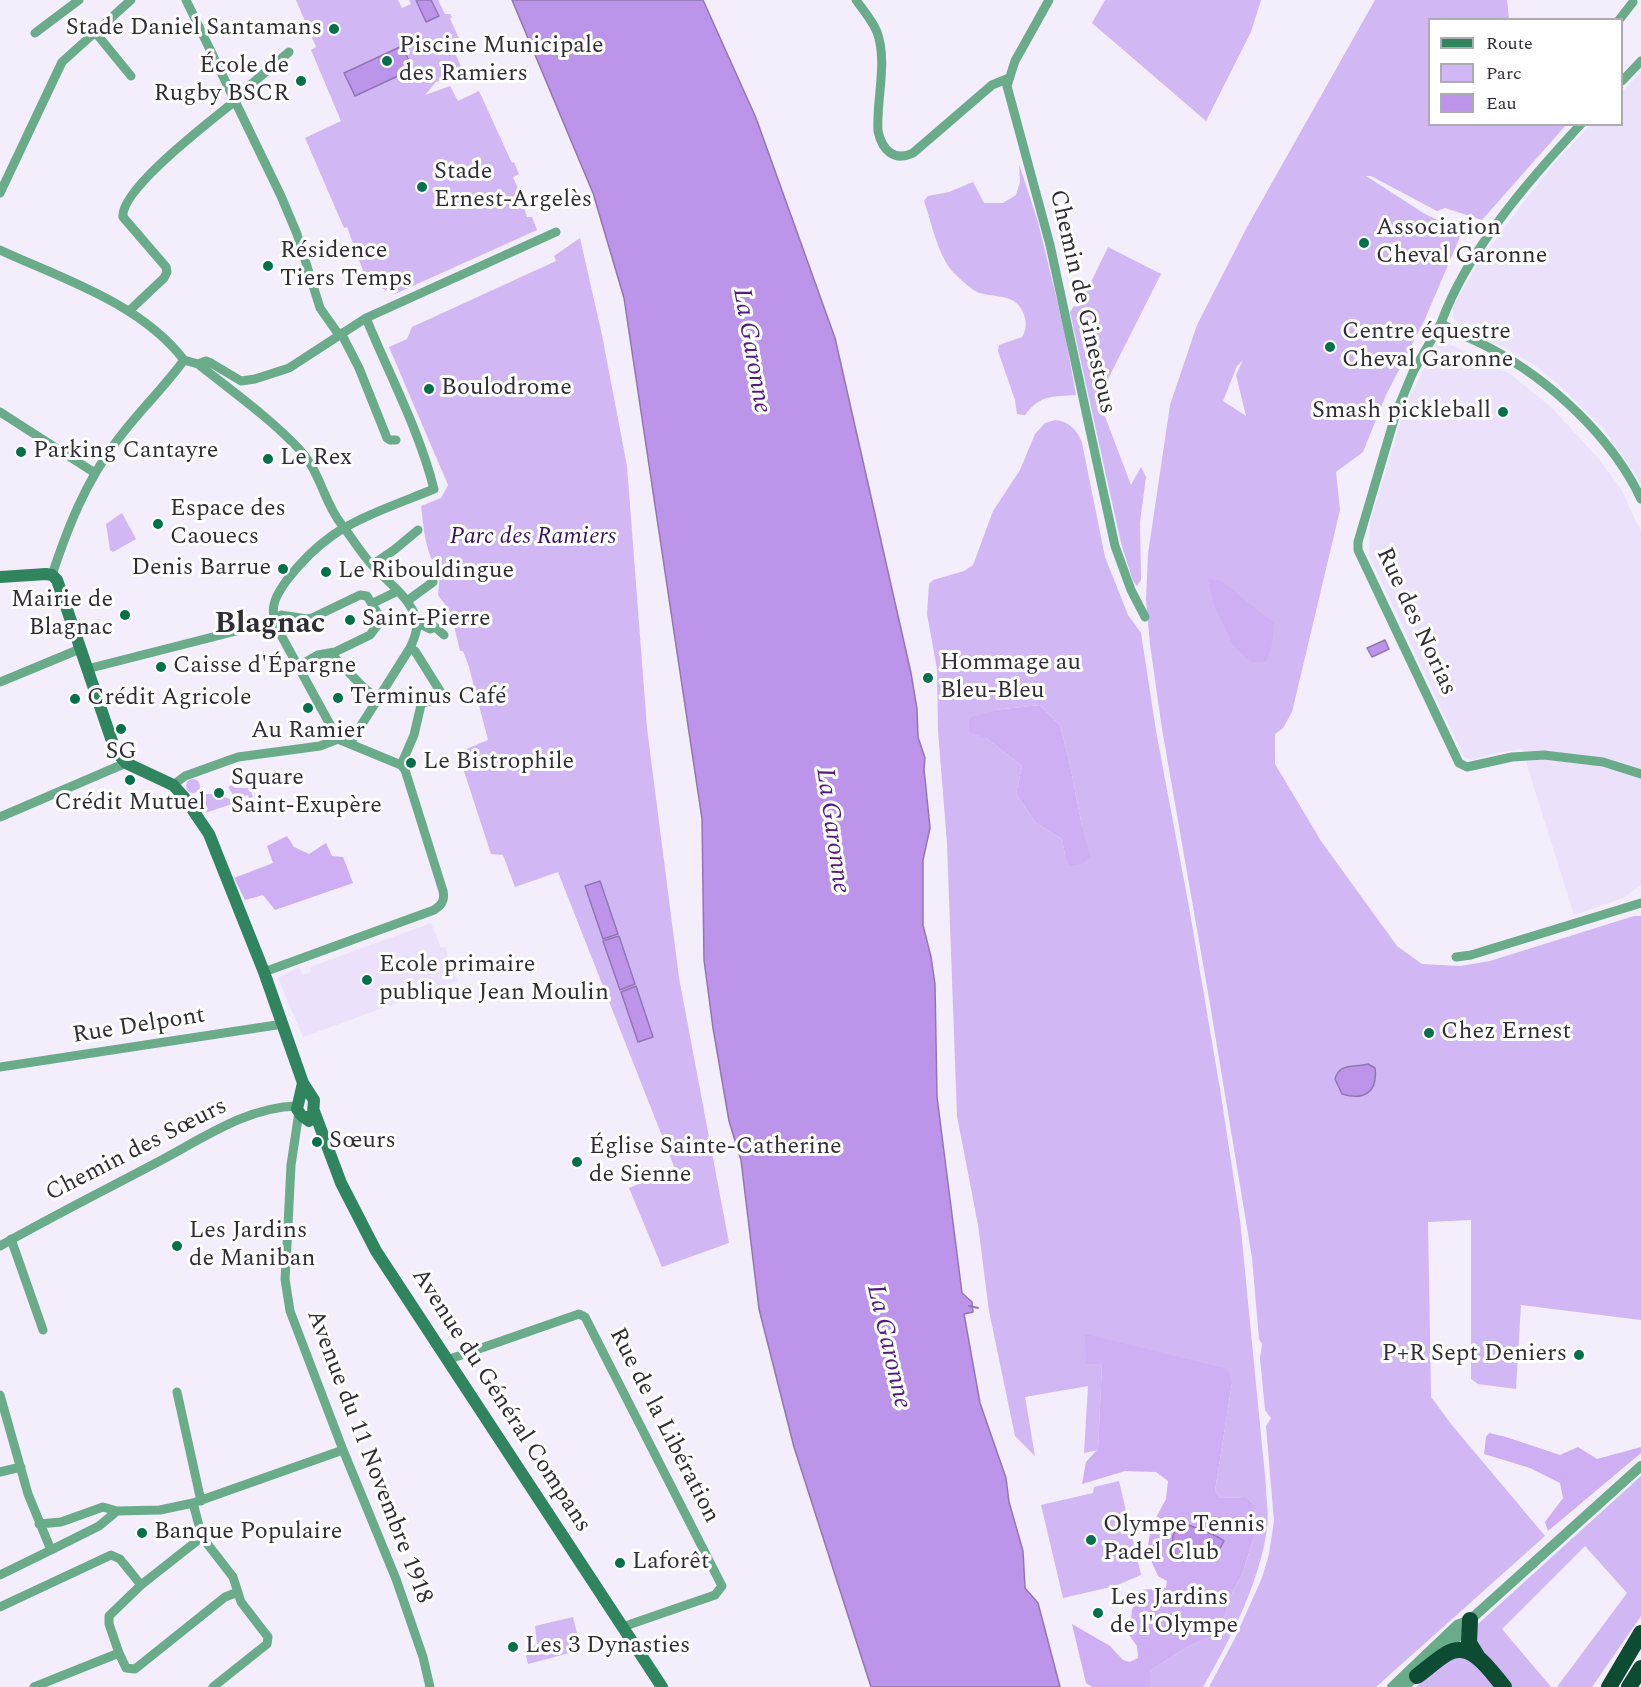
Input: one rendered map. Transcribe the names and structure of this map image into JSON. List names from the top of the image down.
{
  "streets": {
    "main road": ["Avenue du Général Compans"],
    "street": [
      "Chemin de Ginestous",
      "Rue des Norias",
      "Rue Delpont",
      "Chemin des Sœurs",
      "Rue de la Libération",
      "Avenue du 11 Novembre 1918"
    ]
  },
  "crossings": [
    ["Rue Delpont", "Avenue du Général Compans"],
    ["Chemin des Sœurs", "Avenue du Général Compans"],
    ["Chemin des Sœurs", "Avenue du 11 Novembre 1918"],
    ["Avenue du Général Compans", "Rue de la Libération"],
    ["Avenue du Général Compans", "Avenue du 11 Novembre 1918"]
  ],
  "districts": ["Blagnac"],
  "water": ["La Garonne"],
  "parks": ["Parc des Ramiers"],
  "places": [
    "Stade Daniel Santamans",
    "Piscine Municipale des Ramiers",
    "École de Rugby BSCR",
    "Stade Ernest-Argelès",
    "Association Cheval Garonne",
    "Résidence Tiers Temps",
    "Centre équestre Cheval Garonne",
    "Boulodrome",
    "Smash pickleball",
    "Parking Cantayre",
    "Le Rex",
    "Espace des Caouecs",
    "Denis Barrue",
    "Le Ribouldingue",
    "Mairie de Blagnac",
    "Saint-Pierre",
    "Caisse d'Épargne",
    "Hommage au Bleu-Bleu",
    "Terminus Café",
    "Crédit Agricole",
    "Au Ramier",
    "SG",
    "Le Bistrophile",
    "Crédit Mutuel",
    "Square Saint-Exupère",
    "Ecole primaire publique Jean Moulin",
    "Chez Ernest",
    "Sœurs",
    "Église Sainte-Catherine de Sienne",
    "Les Jardins de Maniban",
    "P+R Sept Deniers",
    "Banque Populaire",
    "Olympe Tennis Padel Club",
    "Laforêt",
    "Les Jardins de l'Olympe",
    "Les 3 Dynasties"
  ],
  "legend": ["Route", "Parc", "Eau"]
}
